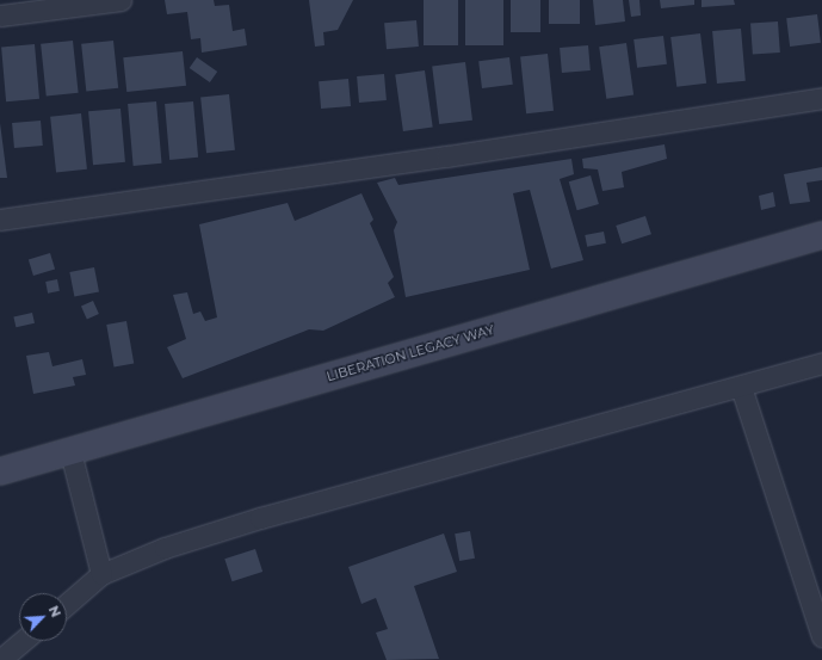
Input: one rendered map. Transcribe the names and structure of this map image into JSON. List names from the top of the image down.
{
  "streets": {
    "main road": ["LIBERATION LEGACY WAY"]
  },
  "north": "top right"
}
